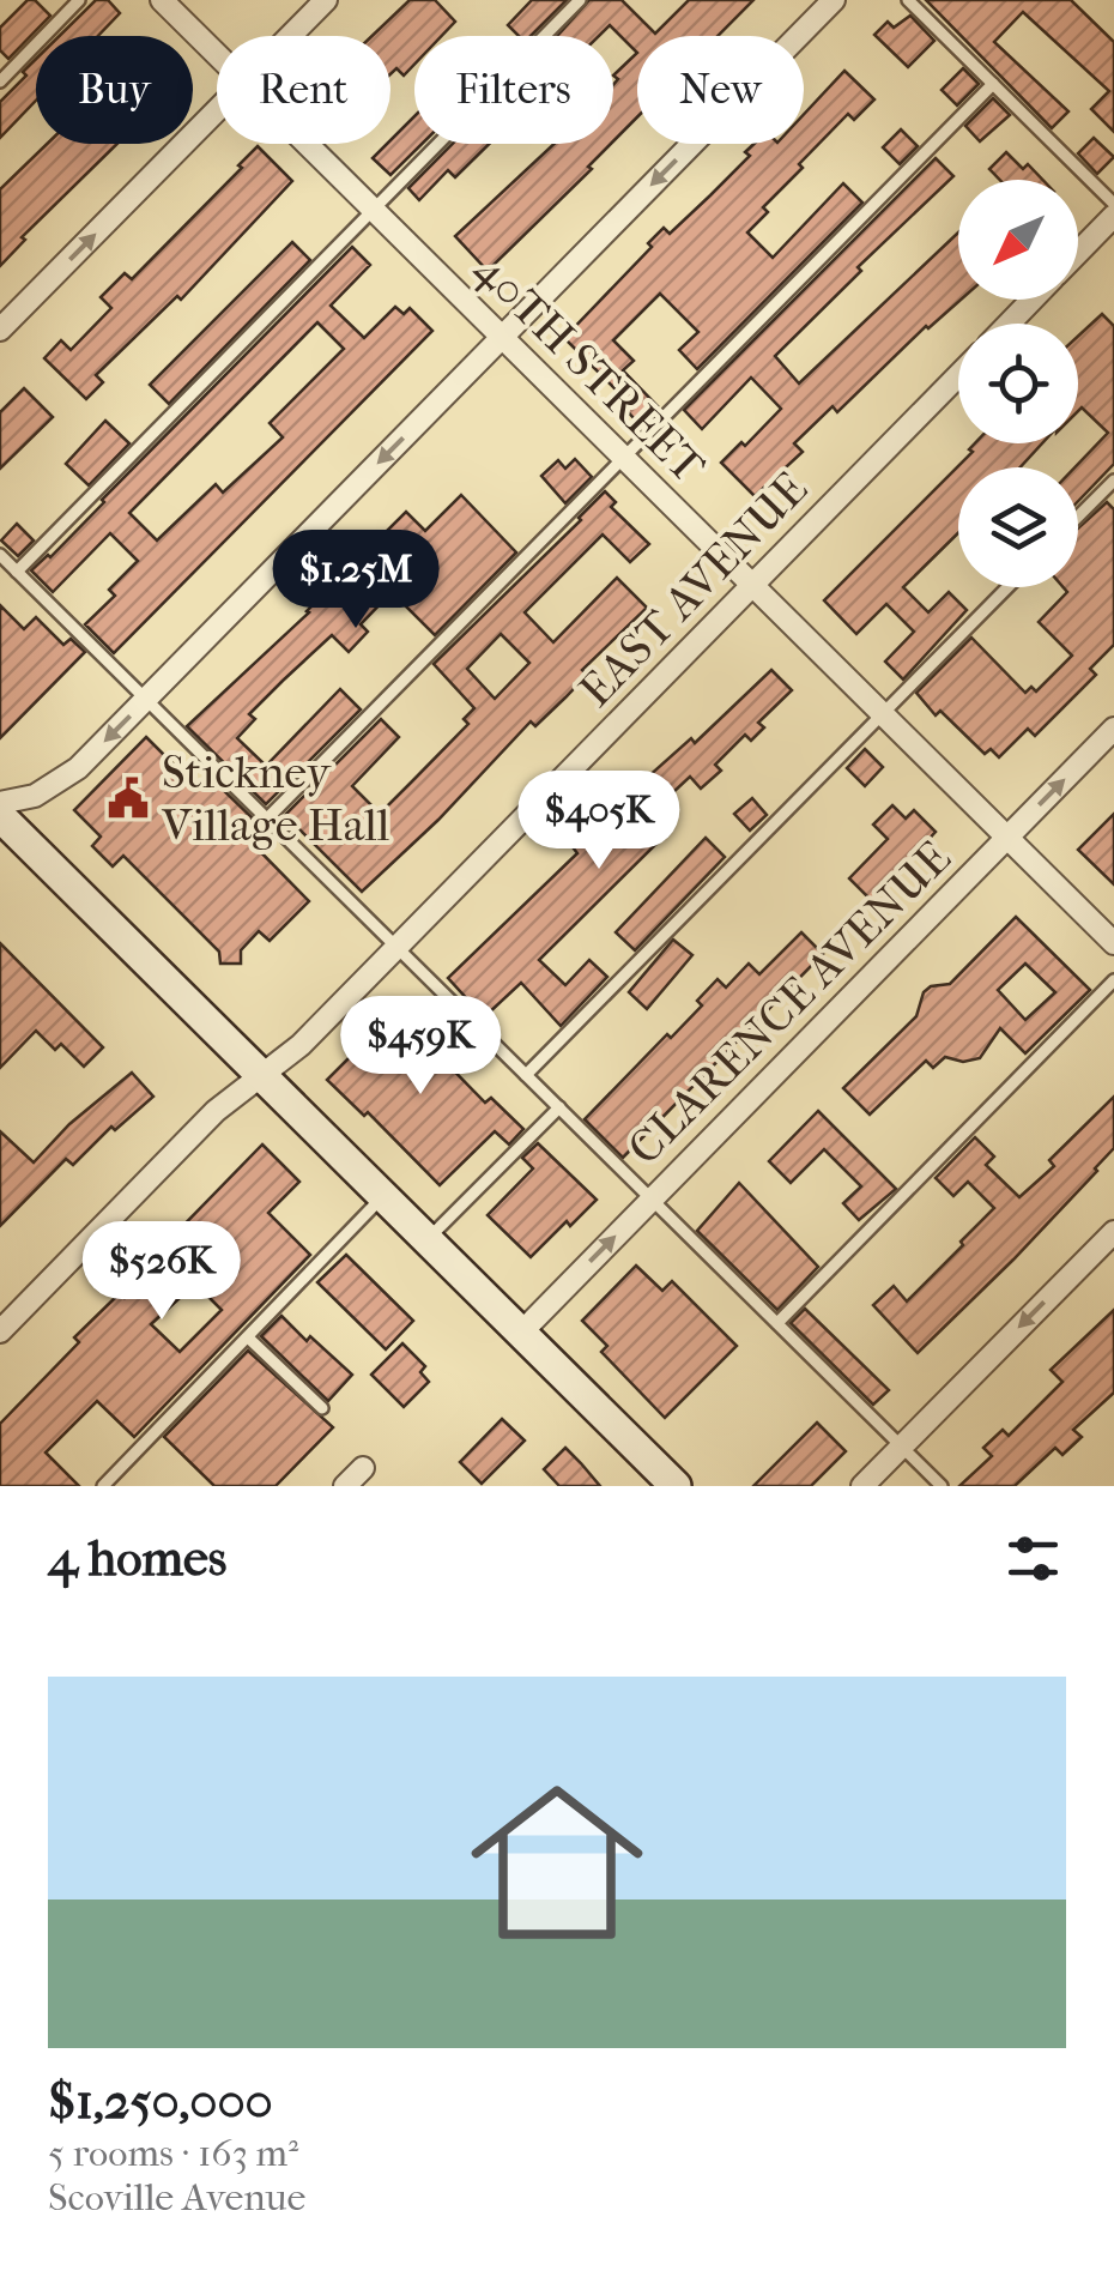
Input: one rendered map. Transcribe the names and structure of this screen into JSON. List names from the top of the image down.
{
  "streets": {
    "street": ["40TH STREET", "EAST AVENUE", "CLARENCE AVENUE"]
  },
  "crossings": [
    ["40TH STREET", "EAST AVENUE"],
    ["40TH STREET", "CLARENCE AVENUE"]
  ],
  "one_way": ["CLARENCE AVENUE"],
  "places": {
    "public building": ["Stickney Village Hall"]
  },
  "north": "bottom left",
  "page": {
    "chip": [
      "Buy",
      "Rent",
      "Filters",
      "New"
    ],
    "price": [
      "$1.25M",
      "$405K",
      "$459K",
      "$526K"
    ],
    "heading": "4 homes",
    "list": [
      {
        "name": "$1,250,000",
        "note": "5 rooms · 163 m² · Scoville Avenue"
      }
    ]
  }
}
